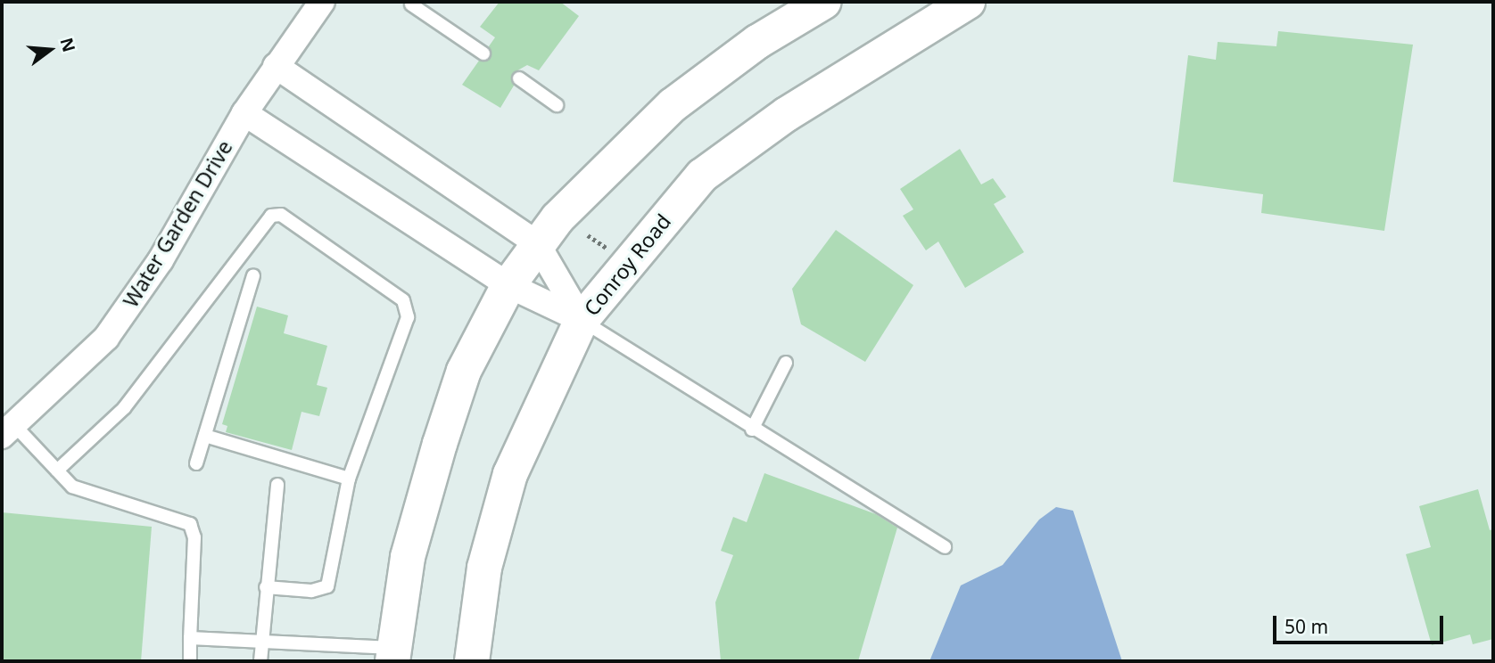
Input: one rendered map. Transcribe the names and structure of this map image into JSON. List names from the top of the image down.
{
  "streets": {
    "main road": ["Conroy Road"],
    "street": ["Water Garden Drive"]
  },
  "scale_bar": "50 m",
  "north": "right"
}
